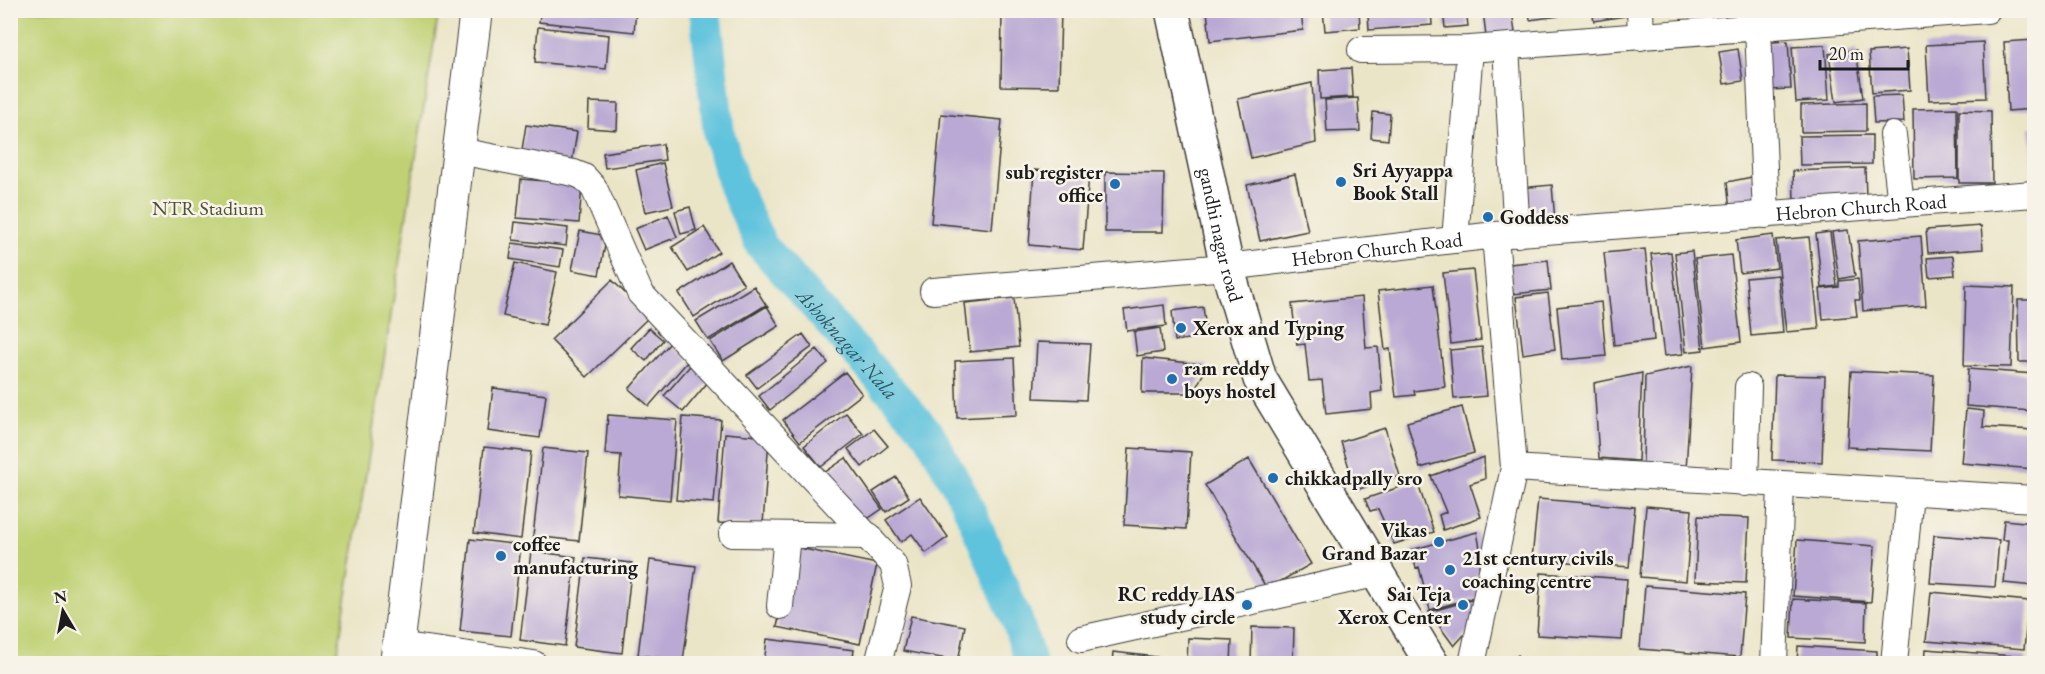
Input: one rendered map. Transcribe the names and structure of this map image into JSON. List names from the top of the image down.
{
  "streets": {
    "main road": ["gandhi nagar road"],
    "street": ["Hebron Church Road"]
  },
  "crossings": [
    ["Hebron Church Road", "gandhi nagar road"]
  ],
  "water": ["Ashoknagar Nala"],
  "parks": ["NTR Stadium"],
  "places": [
    "Sri Ayyappa Book Stall",
    "sub register office",
    "Goddess",
    "Xerox and Typing",
    "ram reddy boys hostel",
    "chikkadpally sro",
    "Vikas Grand Bazar",
    "coffee manufacturing",
    "21st century civils coaching centre",
    "RC reddy IAS study circle",
    "Sai Teja Xerox Center"
  ],
  "scale_bar": "20 m",
  "north": "top"
}
